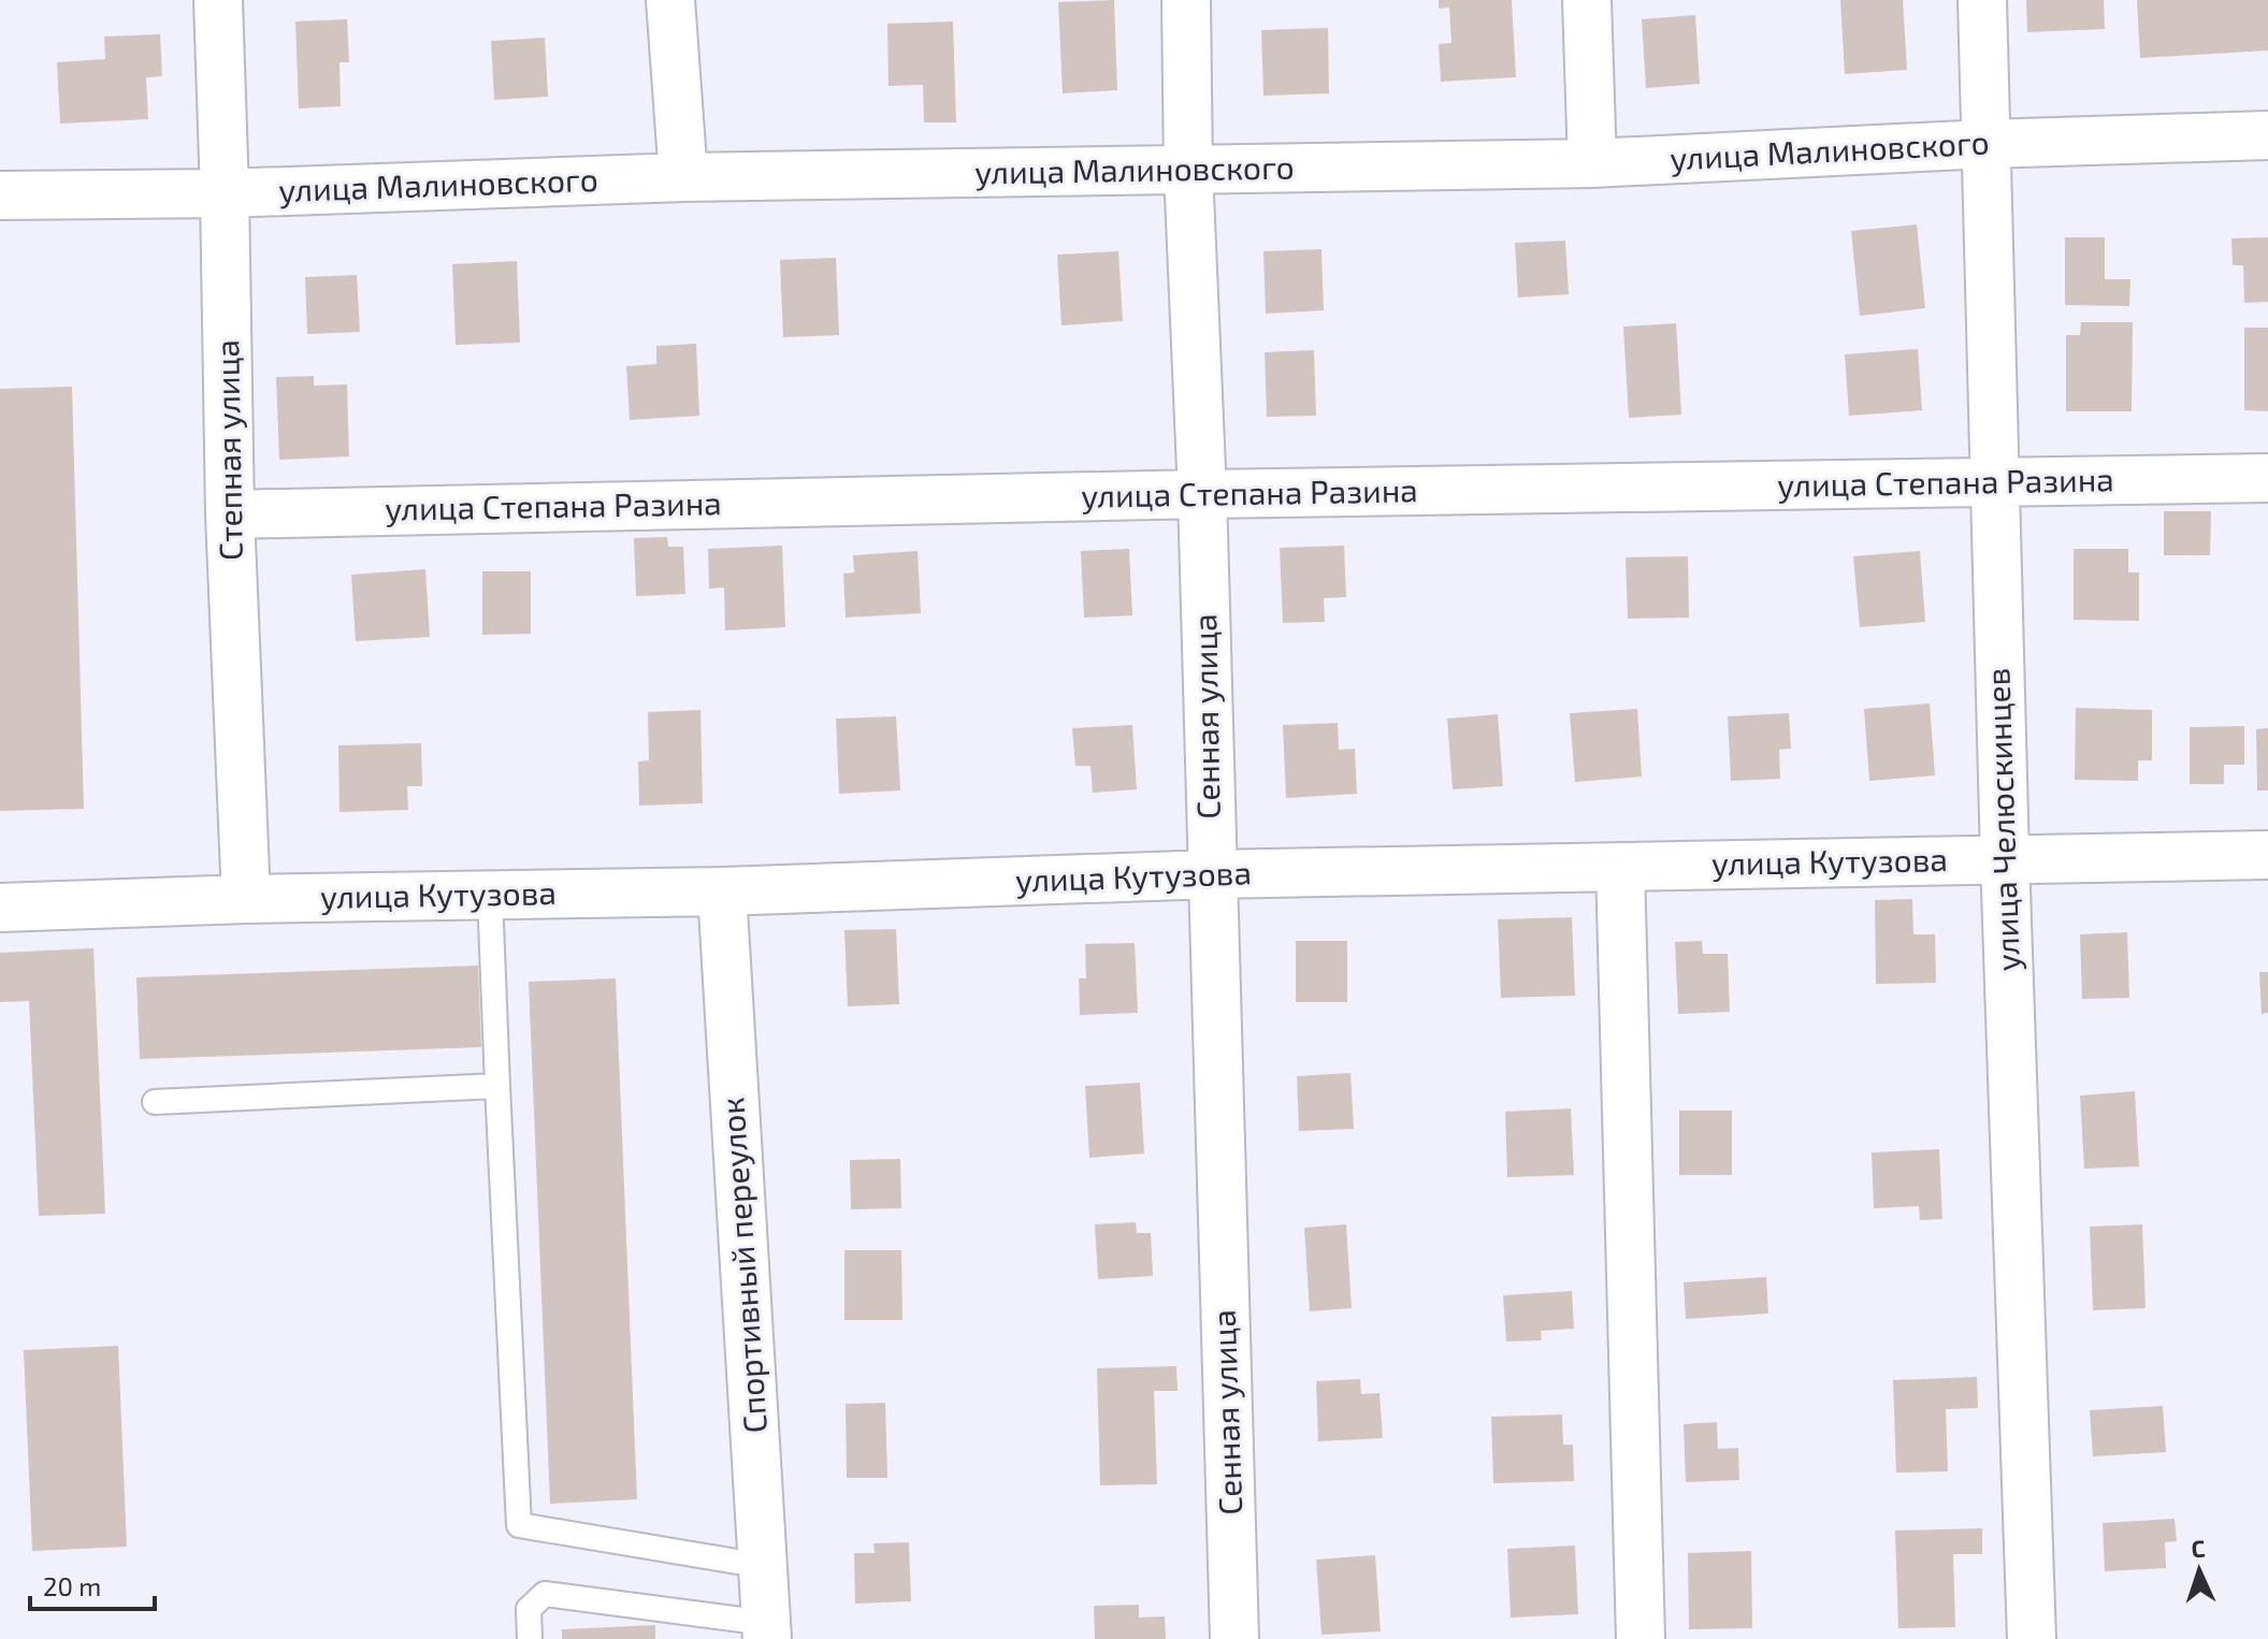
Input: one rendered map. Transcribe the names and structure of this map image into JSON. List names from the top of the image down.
{
  "streets": {
    "street": [
      "улица Малиновского",
      "Степная улица",
      "улица Степана Разина",
      "Сенная улица",
      "улица Челюскинцев",
      "улица Кутузова",
      "Спортивный переулок"
    ]
  },
  "crossings": [
    ["улица Малиновского", "Степная улица"],
    ["улица Малиновского", "Сенная улица"],
    ["улица Малиновского", "улица Челюскинцев"],
    ["Степная улица", "улица Степана Разина"],
    ["Степная улица", "улица Кутузова"],
    ["улица Степана Разина", "Сенная улица"],
    ["улица Степана Разина", "улица Челюскинцев"],
    ["Сенная улица", "улица Кутузова"],
    ["улица Челюскинцев", "улица Кутузова"],
    ["улица Кутузова", "Спортивный переулок"]
  ],
  "scale_bar": "20 m",
  "north": "top"
}
